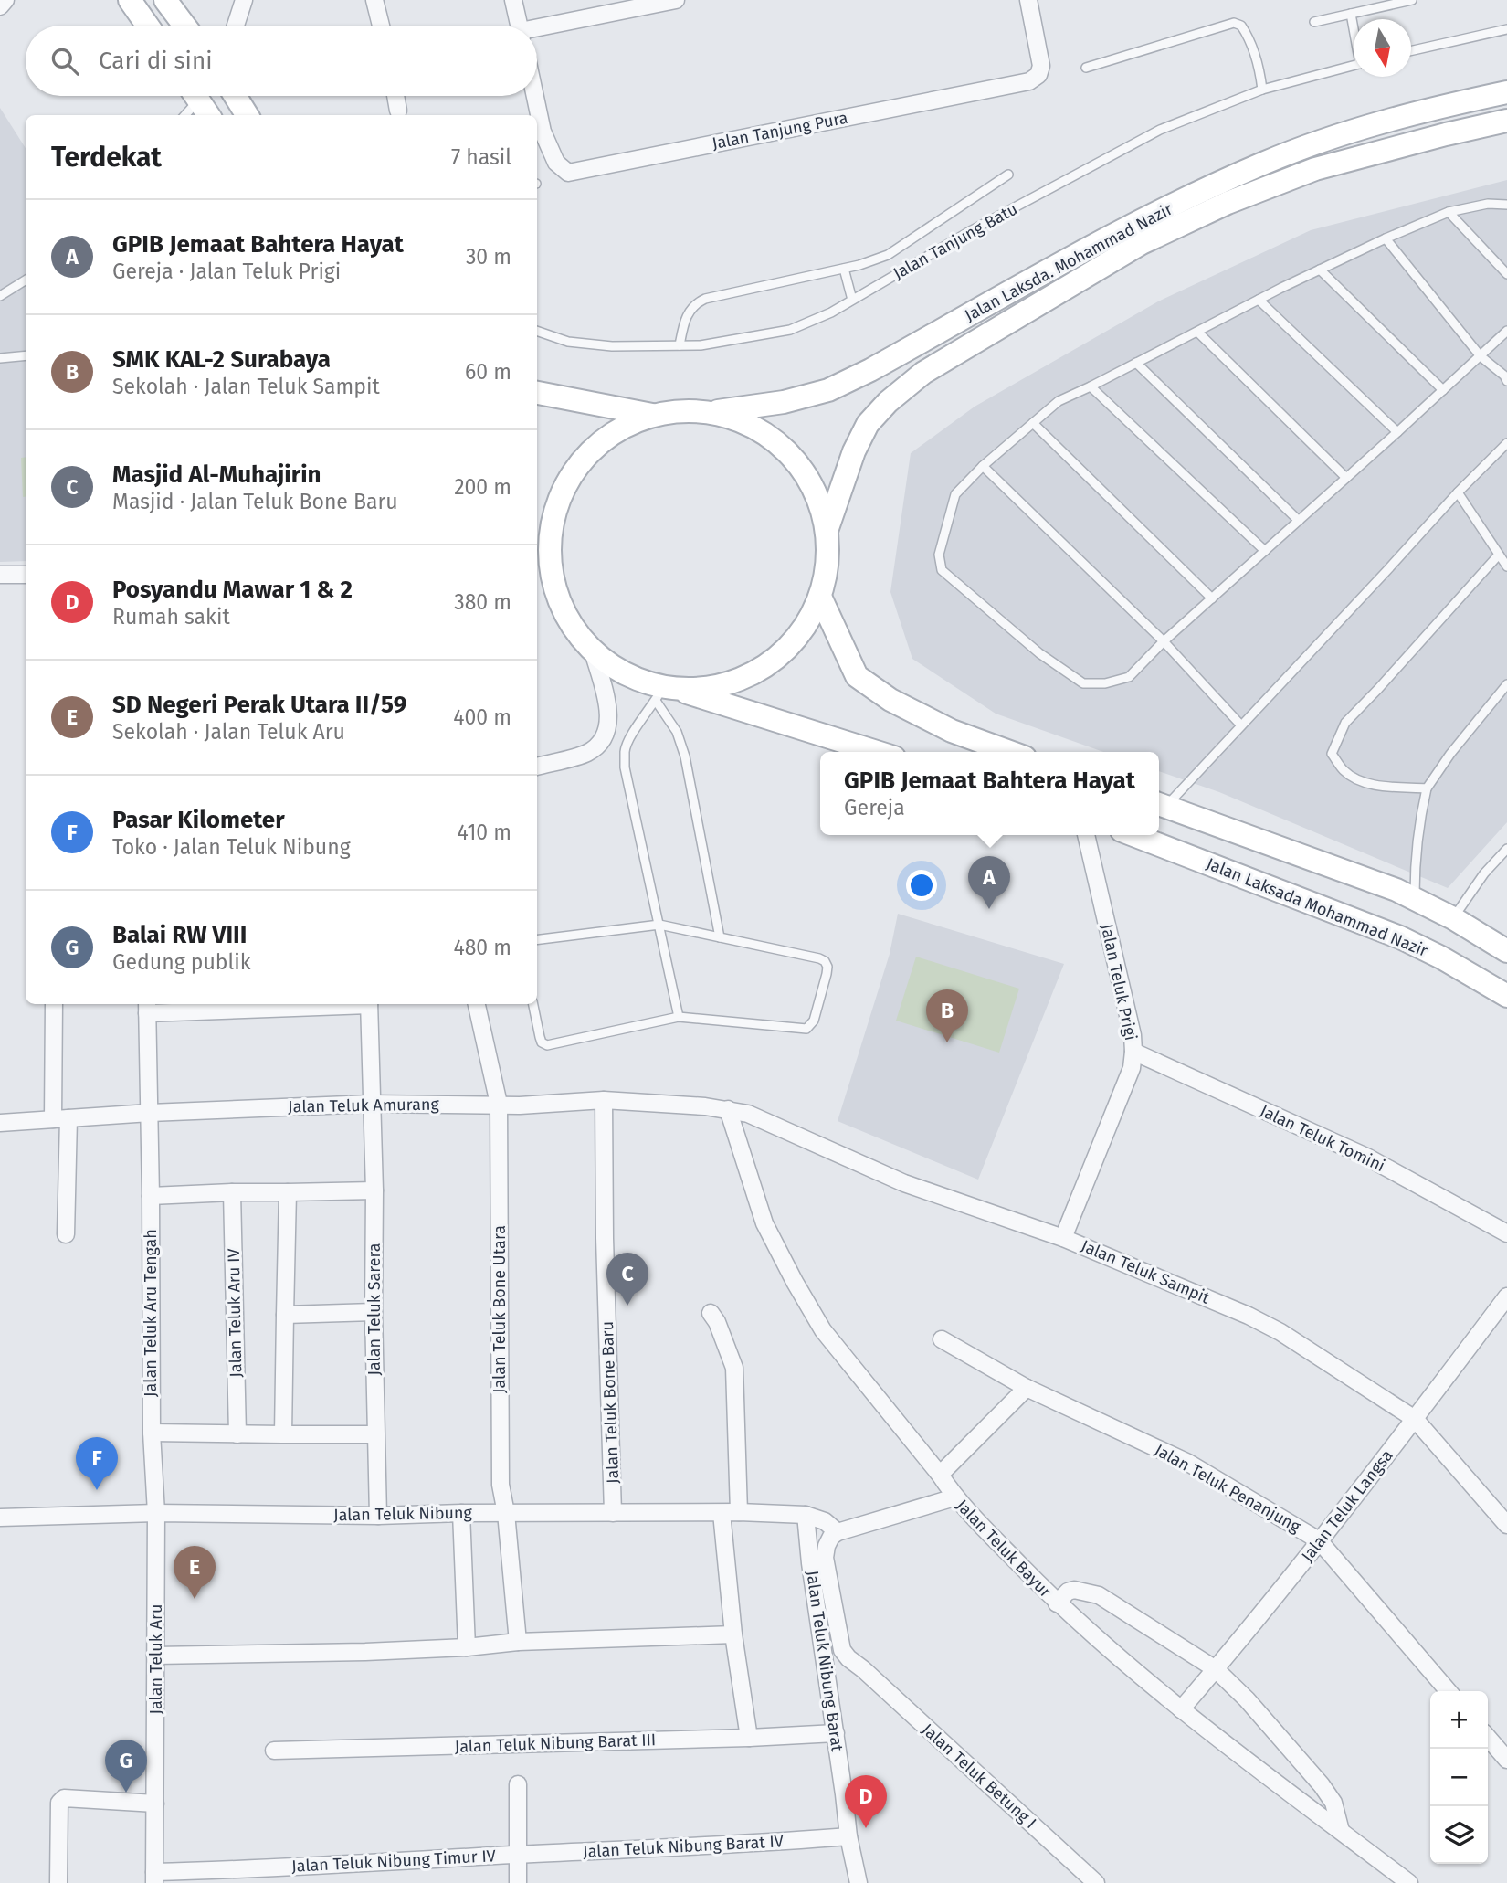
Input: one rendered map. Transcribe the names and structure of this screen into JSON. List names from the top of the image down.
{
  "streets": {
    "main road": ["Jalan Laksda. Mohammad Nazir", "Jalan Laksada Mohammad Nazir"],
    "street": [
      "Jalan Tanjung Pura",
      "Jalan Teluk Prigi",
      "Jalan Teluk Amurang",
      "Jalan Teluk Tomini",
      "Jalan Teluk Sampit",
      "Jalan Teluk Sarera",
      "Jalan Teluk Bone Utara",
      "Jalan Teluk Aru Tengah",
      "Jalan Teluk Aru IV",
      "Jalan Teluk Bone Baru",
      "Jalan Teluk Penanjung",
      "Jalan Teluk Langsa",
      "Jalan Teluk Nibung",
      "Jalan Teluk Bayur",
      "Jalan Teluk Aru",
      "Jalan Teluk Nibung Barat",
      "Jalan Teluk Nibung Barat III",
      "Jalan Teluk Betung I",
      "Jalan Teluk Nibung Barat IV",
      "Jalan Teluk Nibung Timur IV"
    ],
    "lane": ["Jalan Tanjung Batu"]
  },
  "crossings": [
    ["Jalan Teluk Prigi", "Jalan Teluk Tomini"],
    ["Jalan Teluk Prigi", "Jalan Teluk Sampit"],
    ["Jalan Teluk Amurang", "Jalan Teluk Sampit"],
    ["Jalan Teluk Amurang", "Jalan Teluk Sarera"],
    ["Jalan Teluk Amurang", "Jalan Teluk Bone Utara"],
    ["Jalan Teluk Amurang", "Jalan Teluk Aru Tengah"],
    ["Jalan Teluk Amurang", "Jalan Teluk Bone Baru"],
    ["Jalan Teluk Amurang", "Jalan Teluk Bayur"],
    ["Jalan Teluk Sampit", "Jalan Teluk Langsa"],
    ["Jalan Teluk Sampit", "Jalan Teluk Bayur"],
    ["Jalan Teluk Sarera", "Jalan Teluk Nibung"],
    ["Jalan Teluk Bone Utara", "Jalan Teluk Nibung"],
    ["Jalan Teluk Aru Tengah", "Jalan Teluk Nibung"],
    ["Jalan Teluk Aru Tengah", "Jalan Teluk Aru"],
    ["Jalan Teluk Bone Baru", "Jalan Teluk Nibung"],
    ["Jalan Teluk Penanjung", "Jalan Teluk Langsa"],
    ["Jalan Teluk Langsa", "Jalan Teluk Bayur"],
    ["Jalan Teluk Nibung", "Jalan Teluk Aru"],
    ["Jalan Teluk Nibung", "Jalan Teluk Nibung Barat"],
    ["Jalan Teluk Aru", "Jalan Teluk Nibung Timur IV"],
    ["Jalan Teluk Nibung Barat", "Jalan Teluk Nibung Barat III"],
    ["Jalan Teluk Nibung Barat", "Jalan Teluk Nibung Barat IV"],
    ["Jalan Teluk Nibung Barat IV", "Jalan Teluk Nibung Timur IV"]
  ],
  "north": "bottom",
  "page": {
    "search": "Cari di sini",
    "heading": ["Terdekat", "7 hasil"],
    "list": [
      {
        "mark": "A",
        "name": "GPIB Jemaat Bahtera Hayat",
        "note": "Gereja · Jalan Teluk Prigi",
        "value": "30 m"
      },
      {
        "mark": "B",
        "name": "SMK KAL-2 Surabaya",
        "note": "Sekolah · Jalan Teluk Sampit",
        "value": "60 m"
      },
      {
        "mark": "C",
        "name": "Masjid Al-Muhajirin",
        "note": "Masjid · Jalan Teluk Bone Baru",
        "value": "200 m"
      },
      {
        "mark": "D",
        "name": "Posyandu Mawar 1 & 2",
        "note": "Rumah sakit",
        "value": "380 m"
      },
      {
        "mark": "E",
        "name": "SD Negeri Perak Utara II/59",
        "note": "Sekolah · Jalan Teluk Aru",
        "value": "400 m"
      },
      {
        "mark": "F",
        "name": "Pasar Kilometer",
        "note": "Toko · Jalan Teluk Nibung",
        "value": "410 m"
      },
      {
        "mark": "G",
        "name": "Balai RW VIII",
        "note": "Gedung publik",
        "value": "480 m"
      }
    ],
    "popup": ["GPIB Jemaat Bahtera Hayat", "Gereja"],
    "pins": [
      "A",
      "B",
      "C",
      "F",
      "E",
      "G",
      "D"
    ],
    "map_buttons": ["+", "−"]
  }
}
